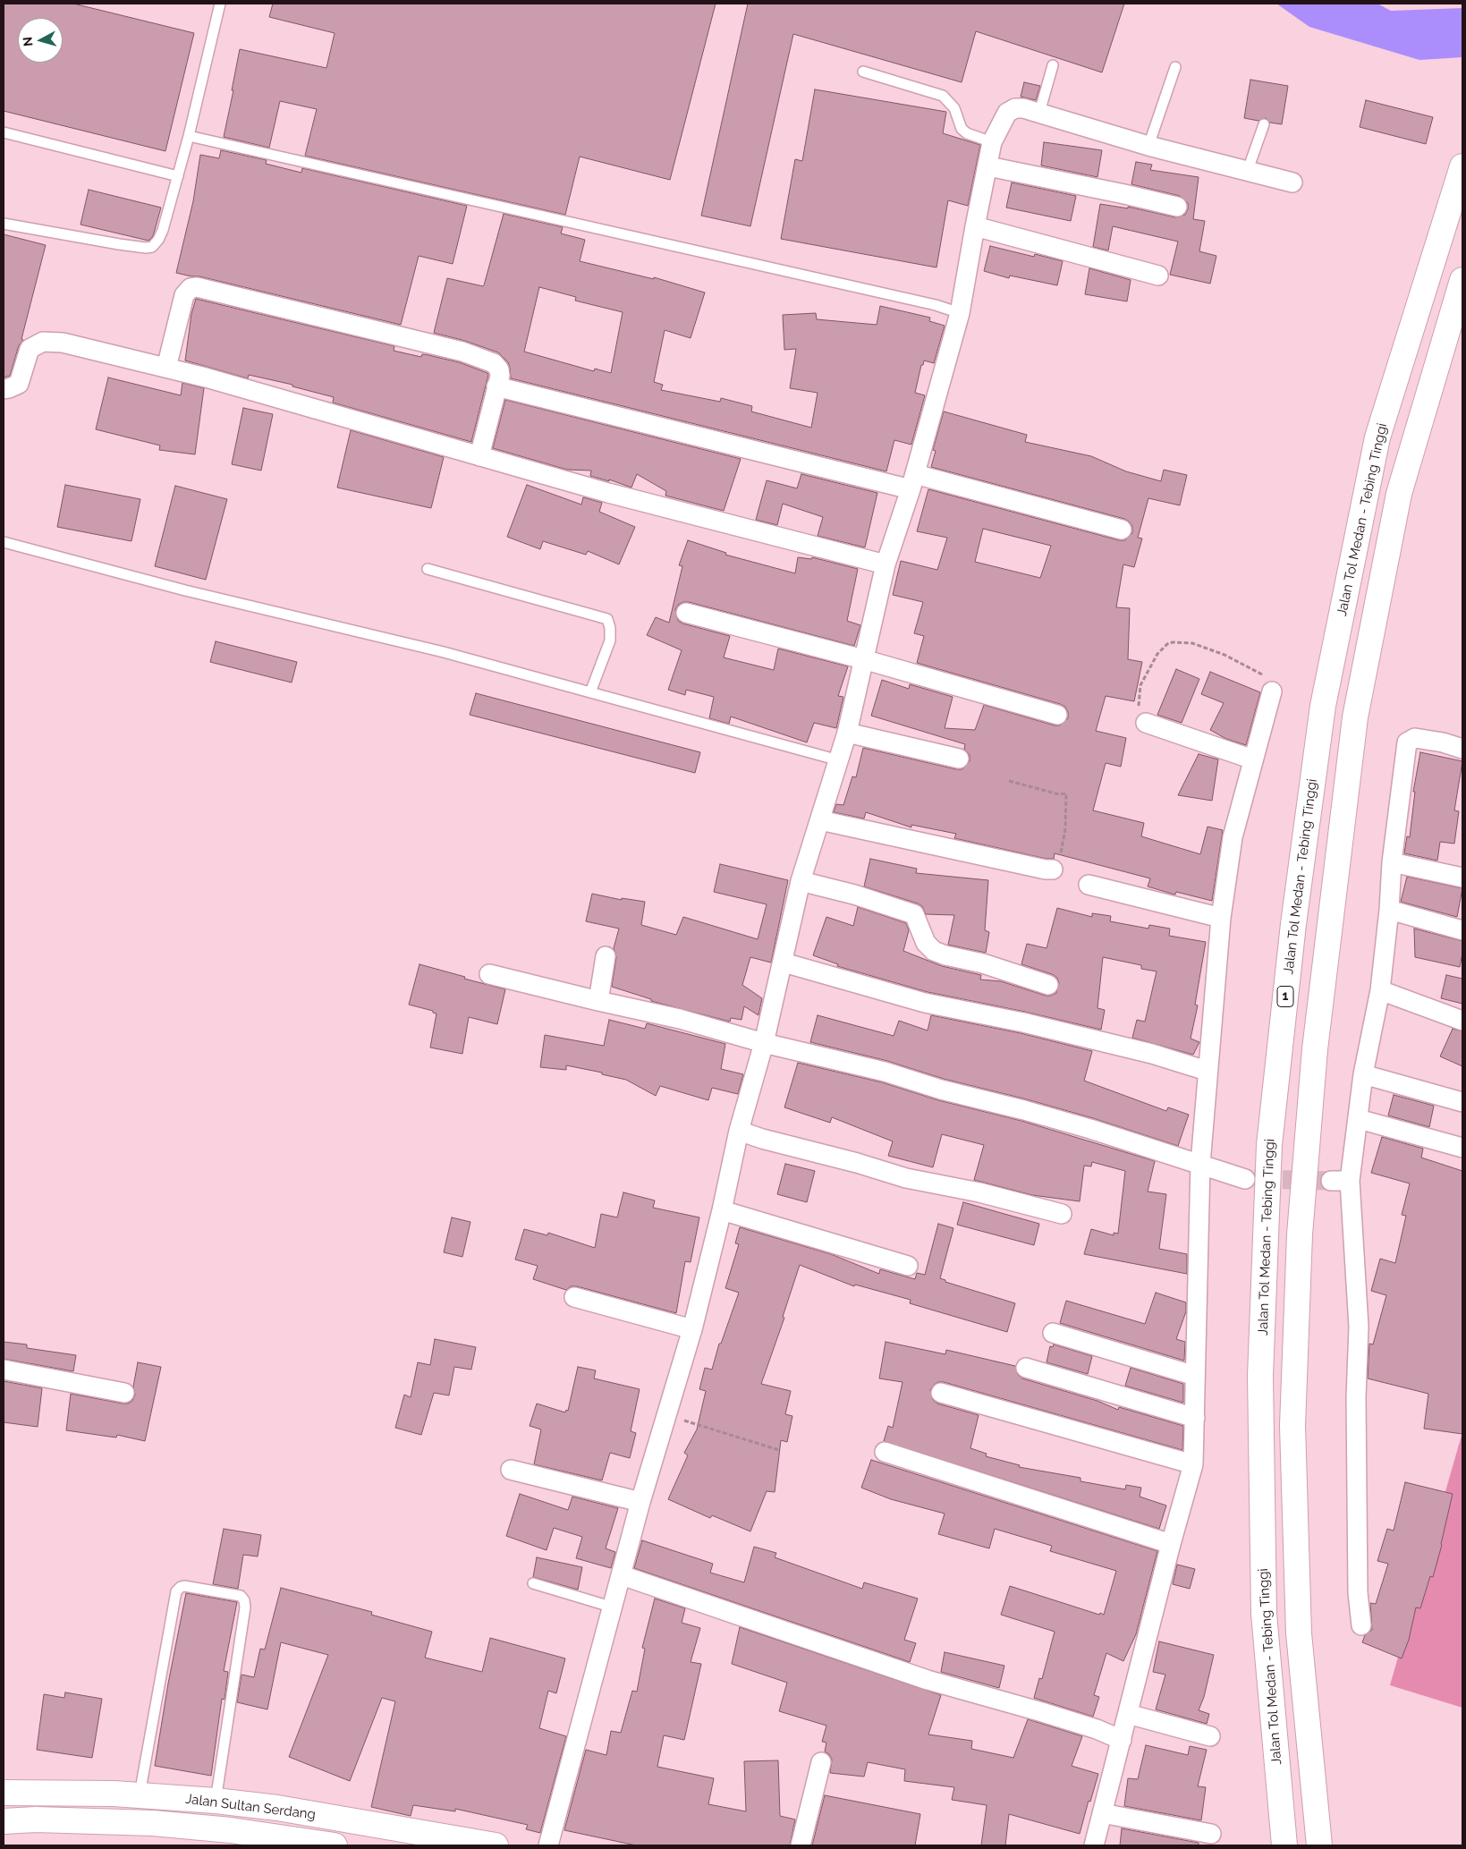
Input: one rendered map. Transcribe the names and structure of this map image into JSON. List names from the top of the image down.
{
  "streets": {
    "highway": ["Jalan Tol Medan - Tebing Tinggi", "1", "Jalan Sultan Serdang"]
  },
  "north": "left"
}
